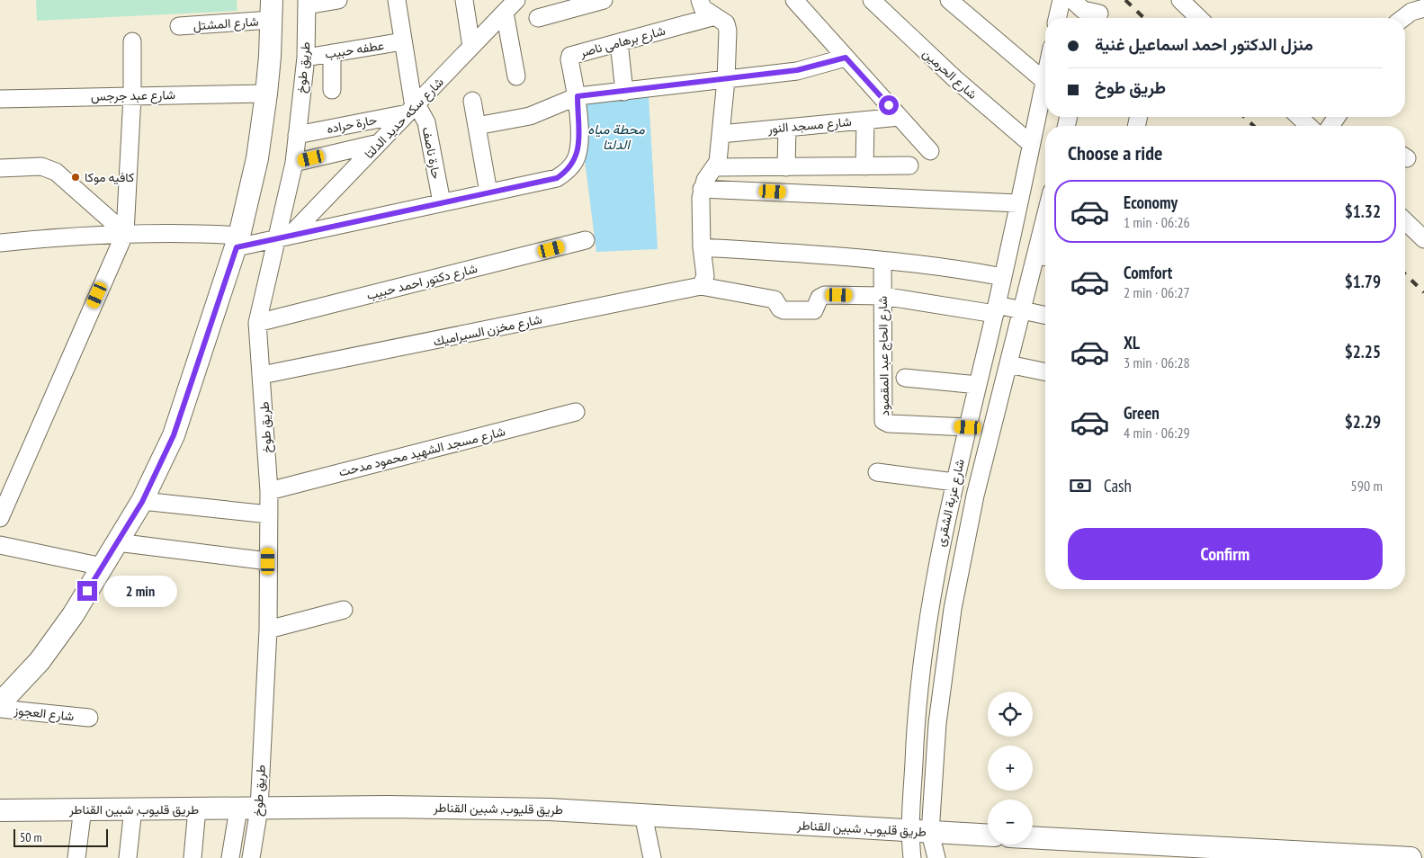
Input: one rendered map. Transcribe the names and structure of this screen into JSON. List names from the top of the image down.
{
  "streets": {
    "main road": ["طريق قليوب, شبين القناطر"],
    "street": [
      "شارع المشتل",
      "شارع برهامى ناصر",
      "عطفه حبيب",
      "طريق طوخ",
      "شارع الحرمين",
      "شارع عبد جرجس",
      "شارع سكه حديد الدلتا",
      "حارة حراده",
      "شارع مسجد النور",
      "حارة ناصف",
      "شارع دكتور احمد حبيب",
      "شارع مخزن السيراميك",
      "شارع الحاج عبد المقصود",
      "شارع مسجد الشهيد محمود مدحت",
      "شارع عزبة الشقرى",
      "شارع العجوز"
    ]
  },
  "crossings": [
    ["عطفه حبيب", "طريق طوخ"],
    ["عطفه حبيب", "حارة ناصف"],
    ["طريق طوخ", "شارع سكه حديد الدلتا"],
    ["طريق طوخ", "حارة حراده"],
    ["طريق طوخ", "شارع دكتور احمد حبيب"],
    ["طريق طوخ", "شارع مخزن السيراميك"],
    ["طريق طوخ", "شارع مسجد الشهيد محمود مدحت"],
    ["طريق طوخ", "طريق قليوب, شبين القناطر"],
    ["شارع الحرمين", "شارع عزبة الشقرى"],
    ["شارع سكه حديد الدلتا", "حارة حراده"],
    ["شارع سكه حديد الدلتا", "حارة ناصف"],
    ["حارة حراده", "حارة ناصف"],
    ["شارع الحاج عبد المقصود", "شارع عزبة الشقرى"],
    ["شارع عزبة الشقرى", "طريق قليوب, شبين القناطر"]
  ],
  "water": ["محطة مياه الدلتا"],
  "places": ["كافيه موكا"],
  "scale_bar": "50 m",
  "page": {
    "banner": ["منزل الدكتور احمد اسماعيل غنية", "طريق طوخ"],
    "heading": "Choose a ride",
    "list": [
      {
        "name": "Economy",
        "note": "1 min · 06:26",
        "value": "$1.32"
      },
      {
        "name": "Comfort",
        "note": "2 min · 06:27",
        "value": "$1.79"
      },
      {
        "name": "XL",
        "note": "3 min · 06:28",
        "value": "$2.25"
      },
      {
        "name": "Green",
        "note": "4 min · 06:29",
        "value": "$2.29"
      }
    ],
    "pay": ["Cash", "590 m"],
    "buttons": "Confirm",
    "bubble": "2 min",
    "map_buttons": ["+", "−"],
    "scale": "50 m"
  }
}
